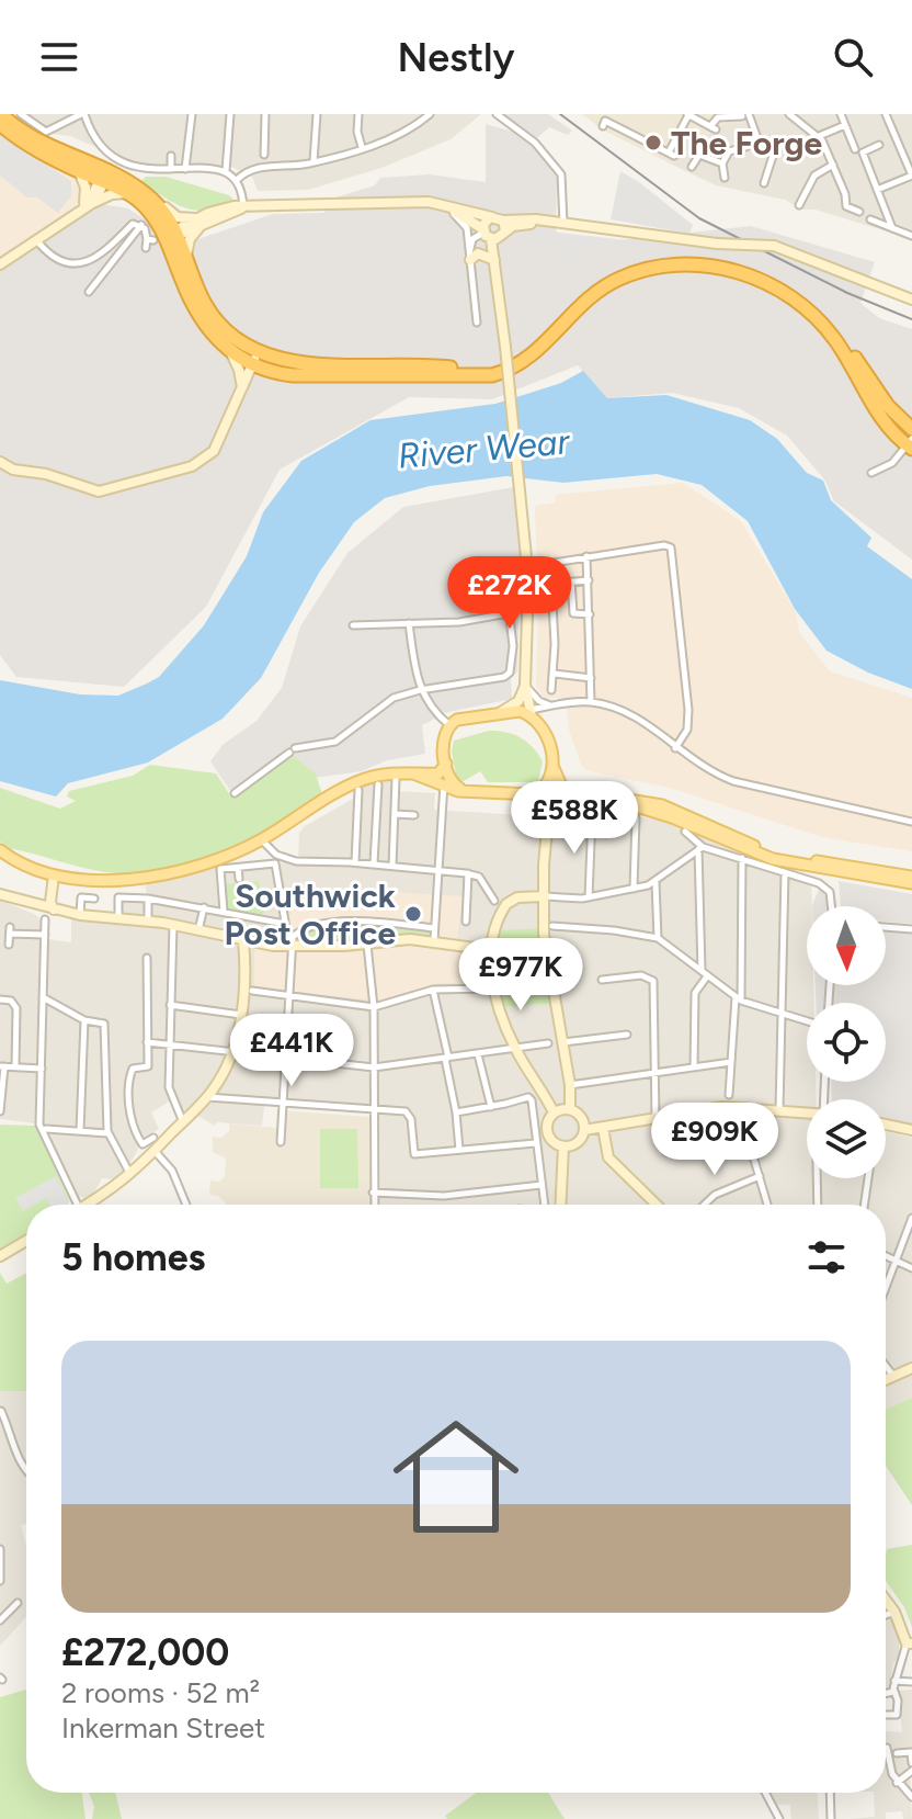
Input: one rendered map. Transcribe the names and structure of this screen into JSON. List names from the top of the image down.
{
  "water": ["River Wear"],
  "places": ["The Forge", "Southwick Post Office"],
  "north": "bottom",
  "page": {
    "header": "Nestly",
    "price": [
      "£272K",
      "£588K",
      "£977K",
      "£441K",
      "£909K"
    ],
    "heading": "5 homes",
    "list": [
      {
        "name": "£272,000",
        "note": "2 rooms · 52 m² · Inkerman Street"
      }
    ]
  }
}
